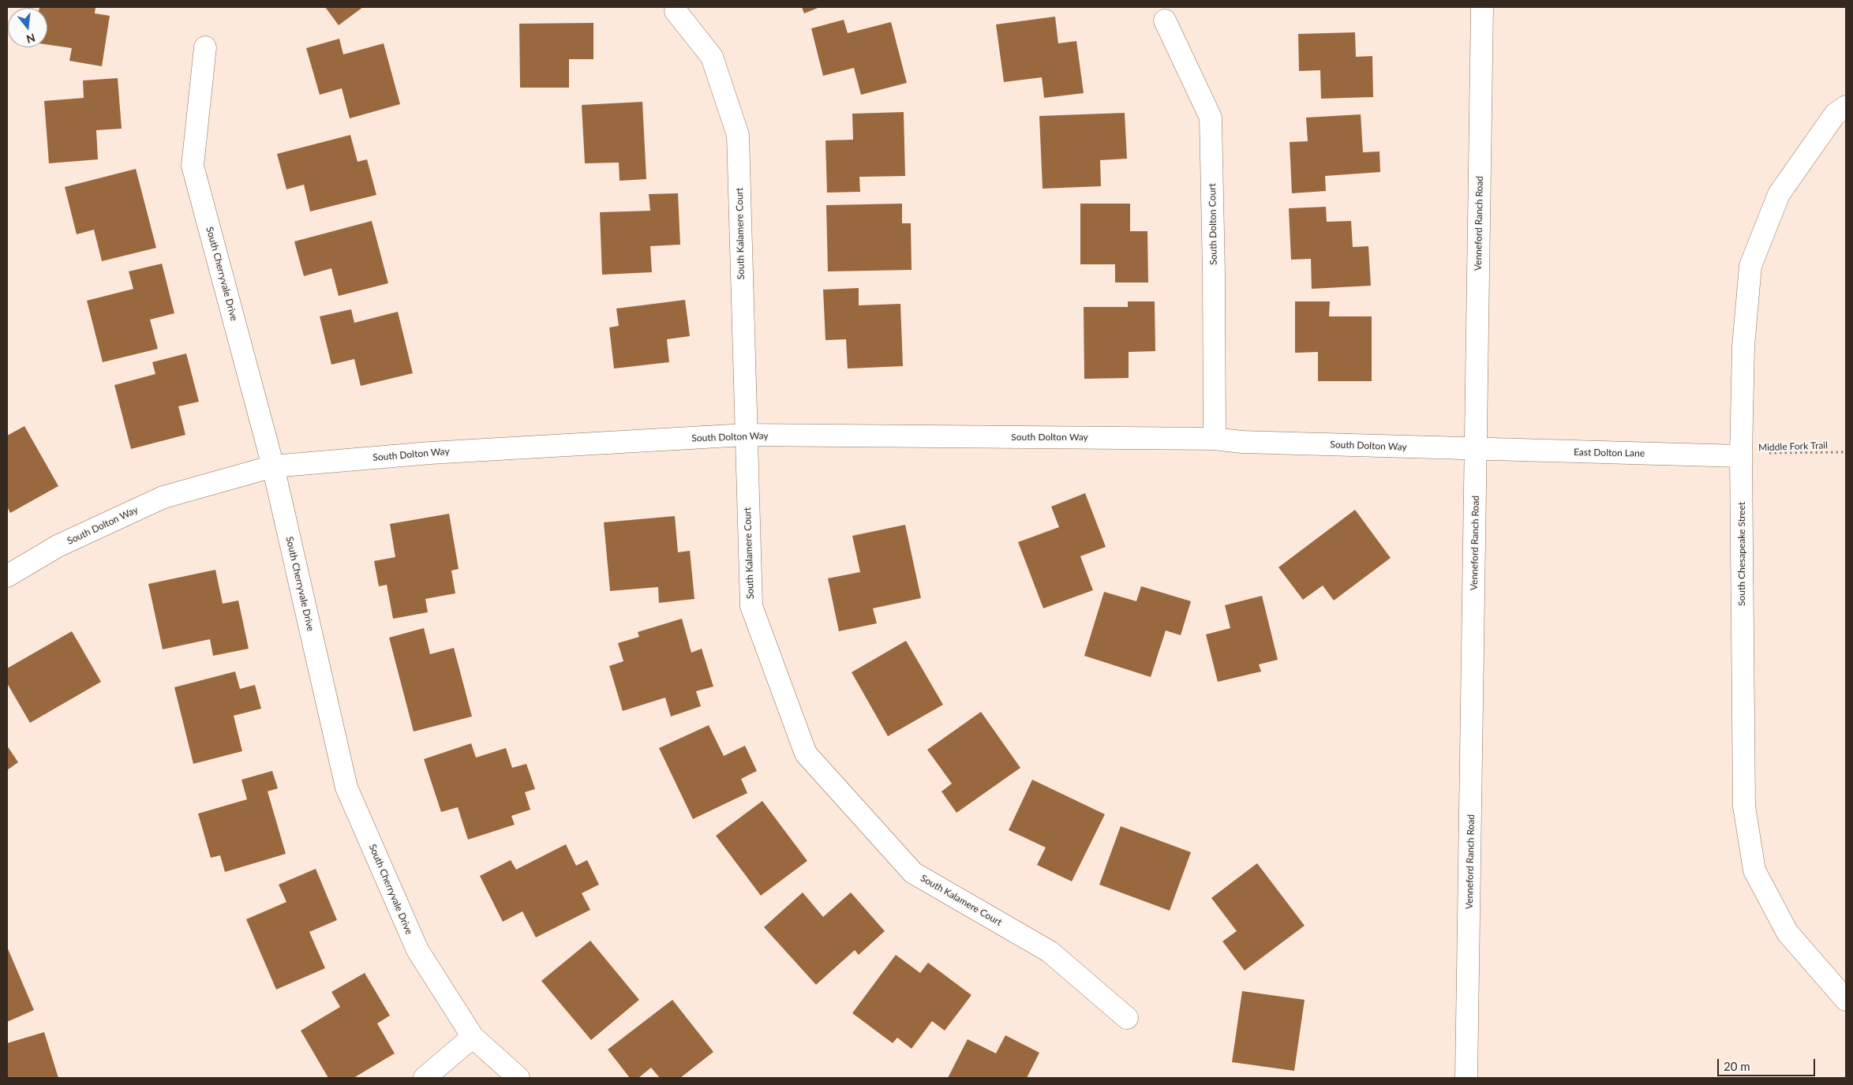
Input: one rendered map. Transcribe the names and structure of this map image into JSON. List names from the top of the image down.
{
  "streets": {
    "street": [
      "Venneford Ranch Road",
      "South Dolton Court",
      "South Kalamere Court",
      "South Cherryvale Drive",
      "South Dolton Way",
      "East Dolton Lane",
      "South Chesapeake Street"
    ],
    "path": ["Middle Fork Trail"]
  },
  "crossings": [
    ["Venneford Ranch Road", "South Dolton Way"],
    ["Venneford Ranch Road", "East Dolton Lane"],
    ["South Dolton Court", "South Dolton Way"],
    ["South Kalamere Court", "South Dolton Way"],
    ["South Cherryvale Drive", "South Dolton Way"],
    ["South Dolton Way", "East Dolton Lane"],
    ["Middle Fork Trail", "East Dolton Lane"],
    ["Middle Fork Trail", "South Chesapeake Street"],
    ["East Dolton Lane", "South Chesapeake Street"]
  ],
  "scale_bar": "20 m",
  "north": "bottom"
}
